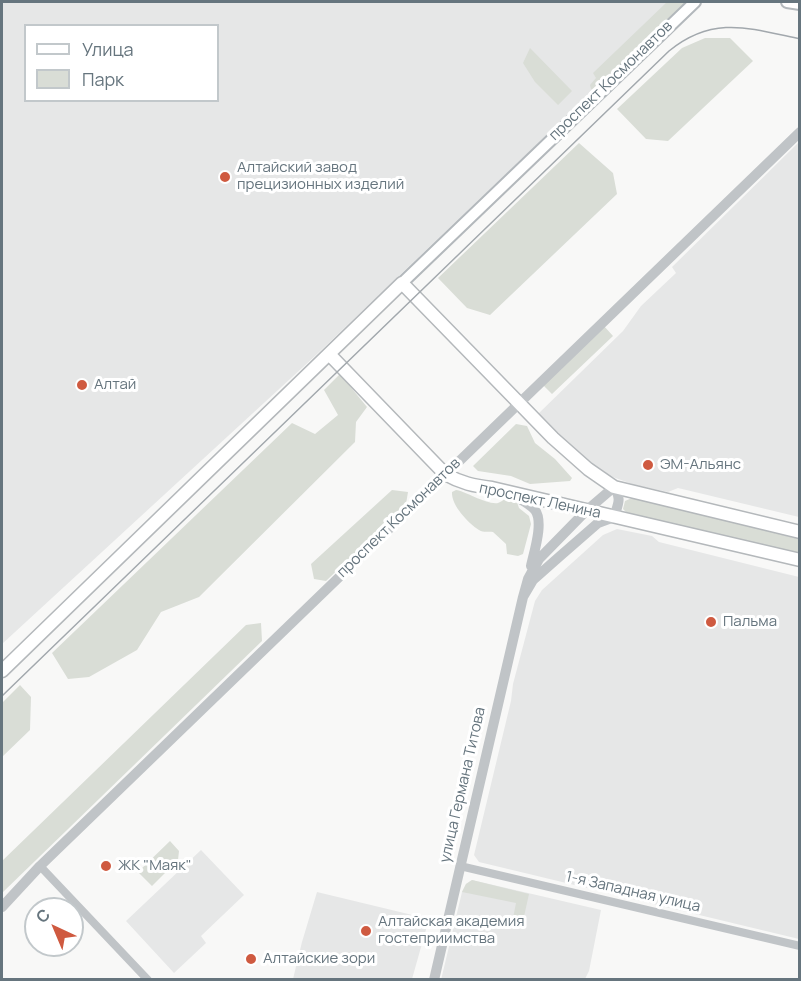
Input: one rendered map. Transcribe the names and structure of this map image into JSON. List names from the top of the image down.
{
  "streets": {
    "main road": ["проспект Космонавтов", "проспект Ленина"],
    "street": ["улица Германа Титова", "1-я Западная улица"]
  },
  "crossings": [
    ["проспект Космонавтов", "проспект Ленина"],
    ["улица Германа Титова", "1-я Западная улица"]
  ],
  "places": [
    "Алтайский завод прецизионных изделий",
    "Алтай",
    "ЭМ-Альянс",
    "Пальма",
    "ЖК \"Маяк\"",
    "Алтайская академия гостеприимства",
    "Алтайские зори"
  ],
  "legend": ["Улица", "Парк"],
  "north": "top left"
}
